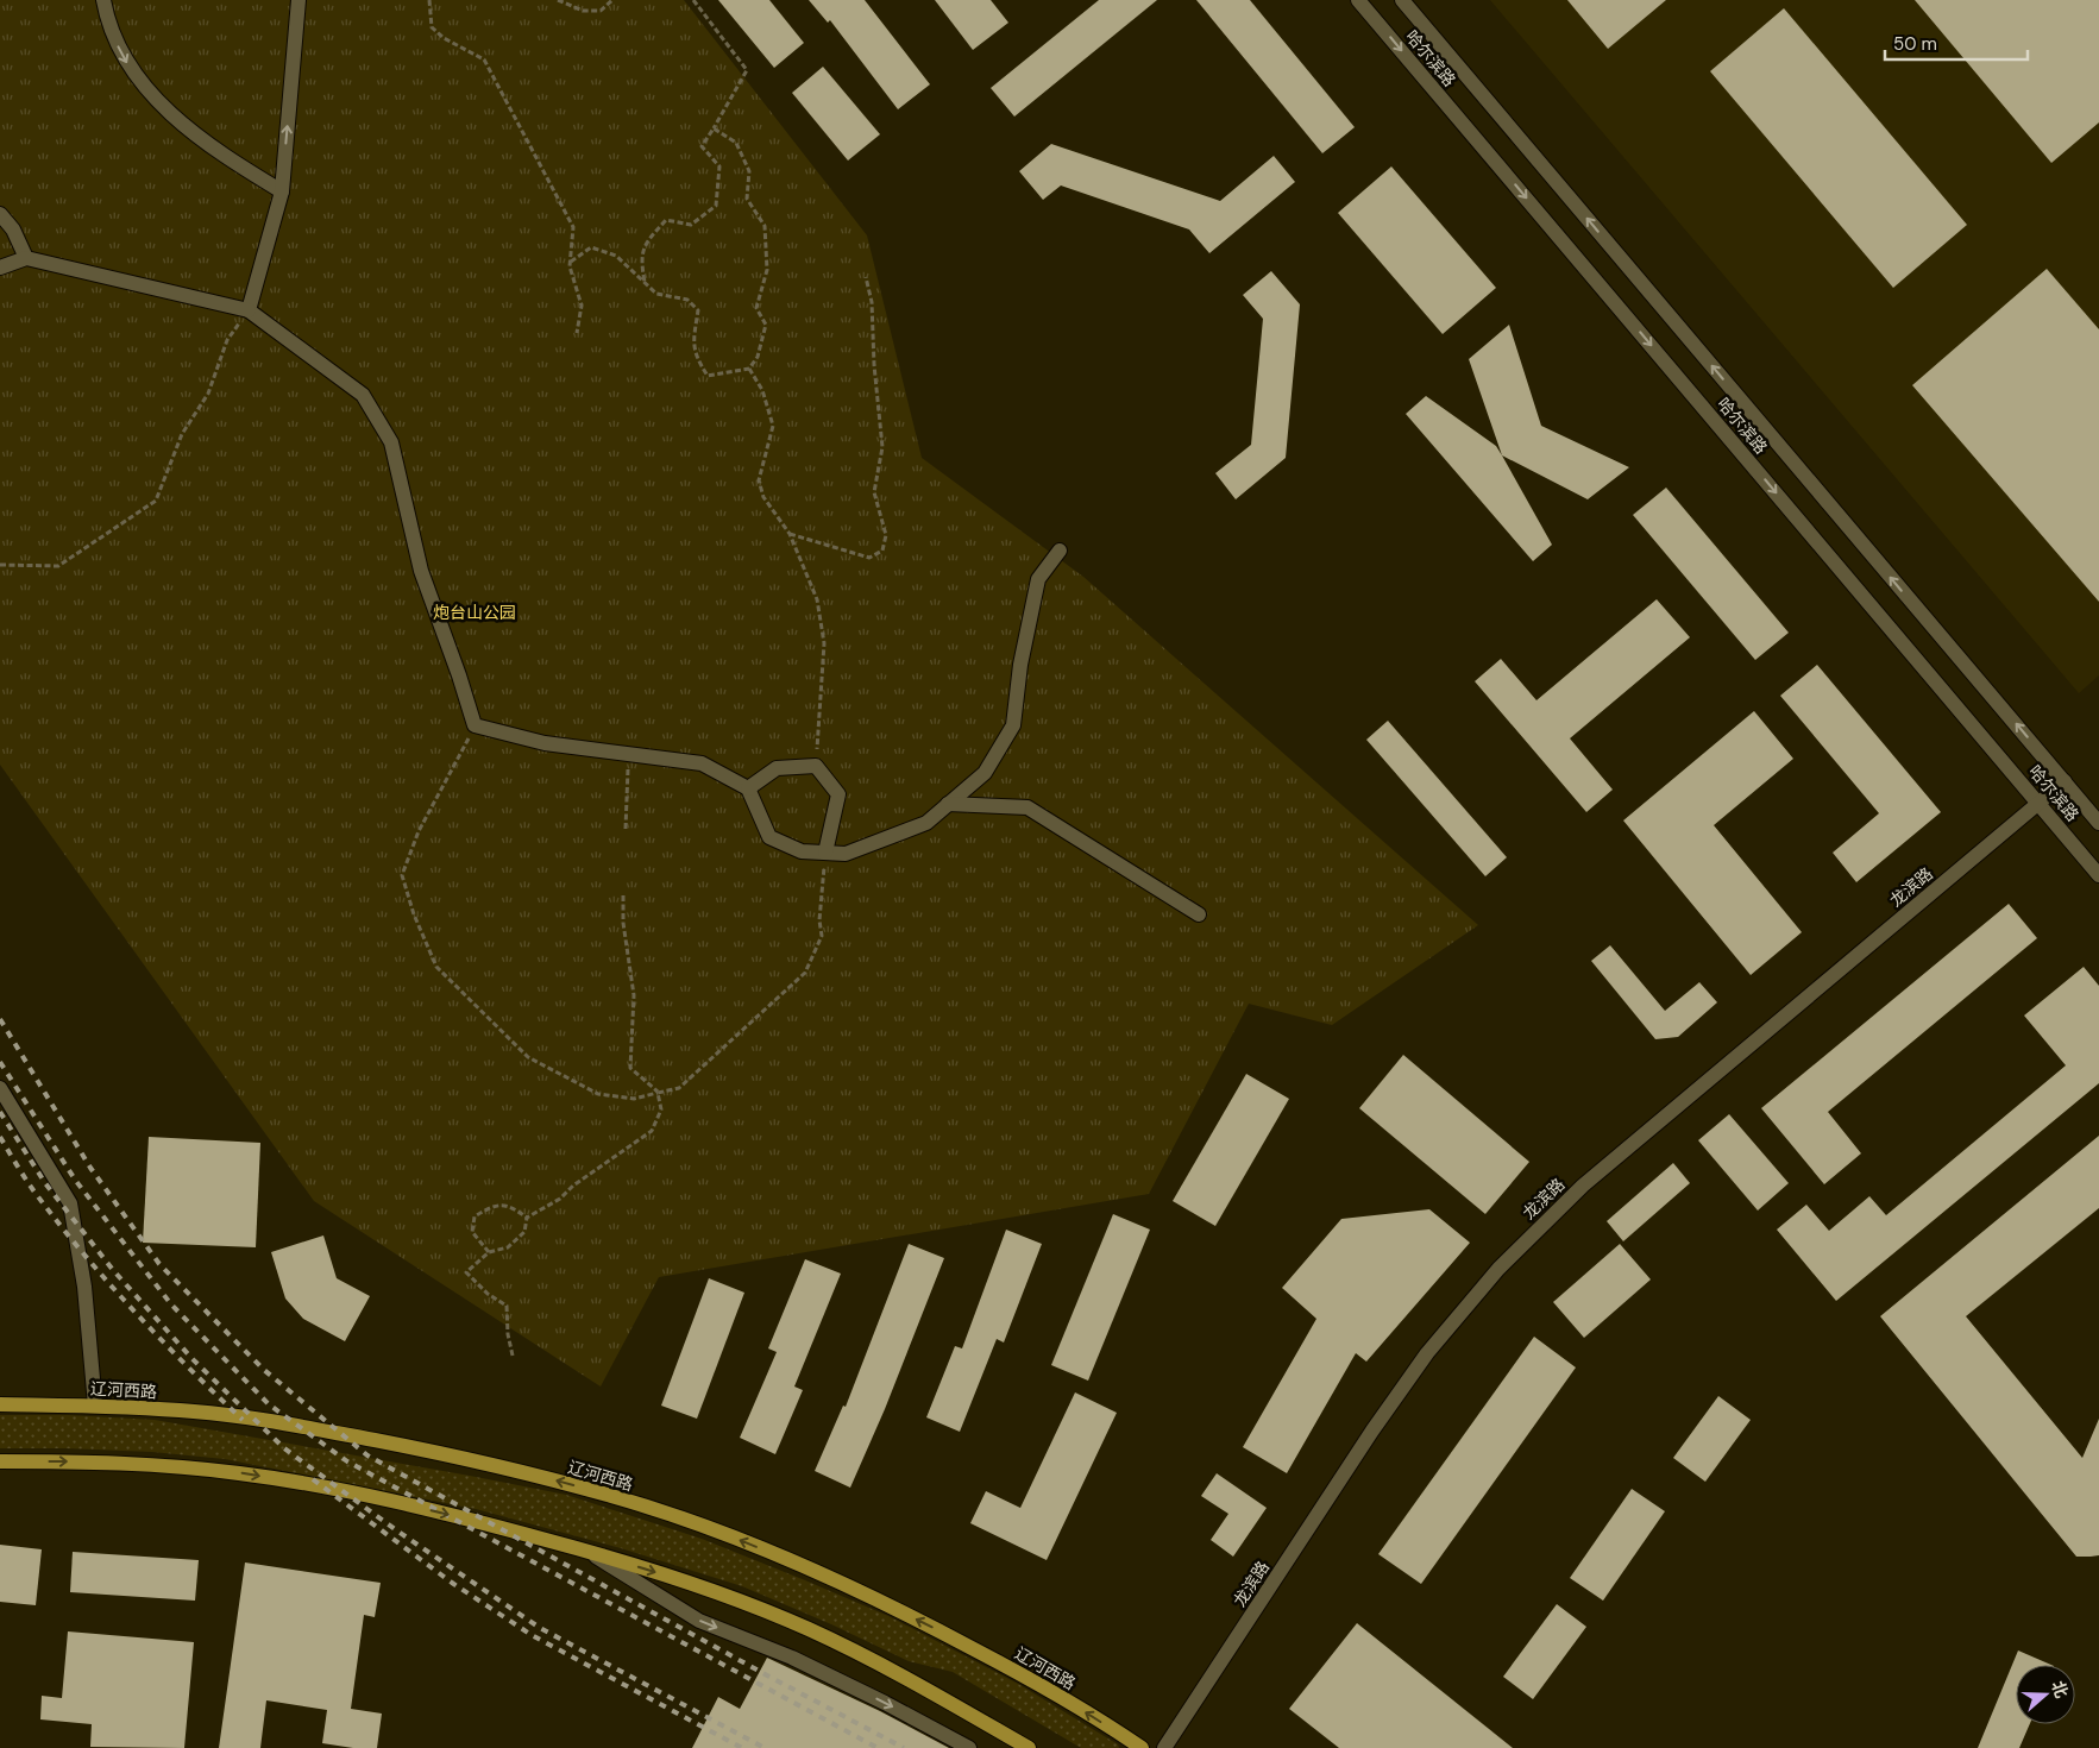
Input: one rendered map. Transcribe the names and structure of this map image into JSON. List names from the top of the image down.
{
  "streets": {
    "main road": ["辽河西路"],
    "street": ["哈尔滨路", "龙滨路"]
  },
  "crossings": [
    ["哈尔滨路", "龙滨路"]
  ],
  "parks": ["炮台山公园"],
  "scale_bar": "50 m",
  "north": "right"
}
